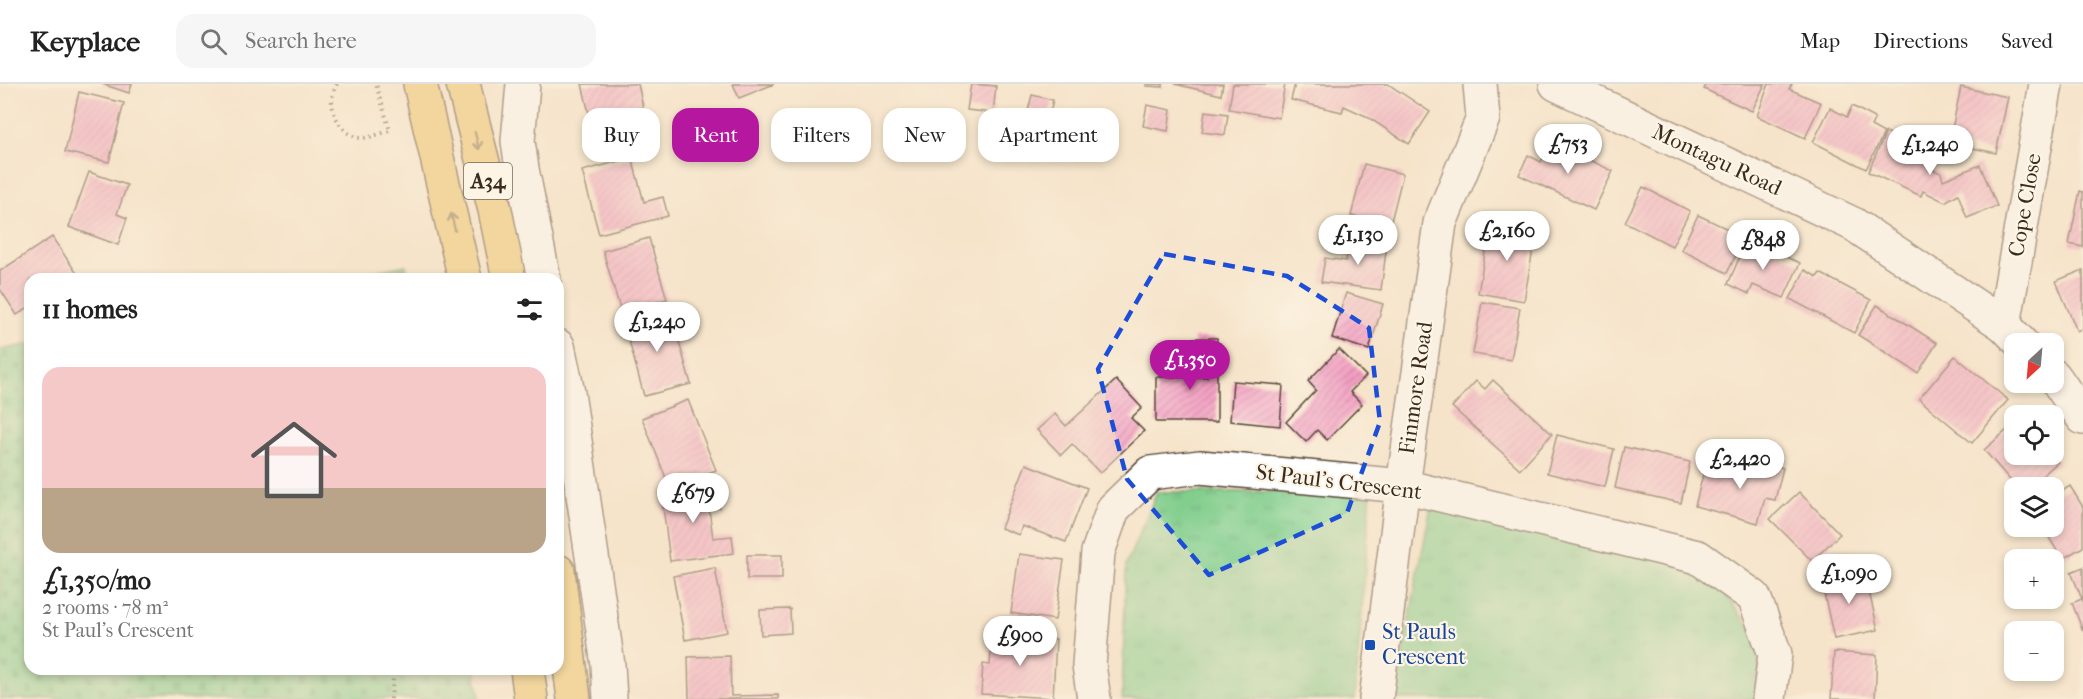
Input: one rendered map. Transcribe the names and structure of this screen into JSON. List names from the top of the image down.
{
  "streets": {
    "highway": ["A34"],
    "street": [
      "Montagu Road",
      "Cope Close",
      "Finmore Road",
      "St Paul's Crescent"
    ]
  },
  "crossings": [
    ["Finmore Road", "St Paul's Crescent"]
  ],
  "places": {
    "transit": ["St Pauls Crescent"]
  },
  "north": "bottom left",
  "page": {
    "header": "Keyplace",
    "search": "Search here",
    "nav": ["Map", "Directions", "Saved"],
    "chip": [
      "Buy",
      "Rent",
      "Filters",
      "New",
      "Apartment"
    ],
    "price": [
      "£753",
      "£1,240",
      "£2,160",
      "£1,130",
      "£848",
      "£1,240",
      "£1,350",
      "£2,420",
      "£679",
      "£1,090",
      "£900"
    ],
    "heading": "11 homes",
    "map_buttons": ["+", "−"],
    "list": [
      {
        "name": "£1,350/mo",
        "note": "2 rooms · 78 m² · St Paul's Crescent"
      }
    ]
  }
}
